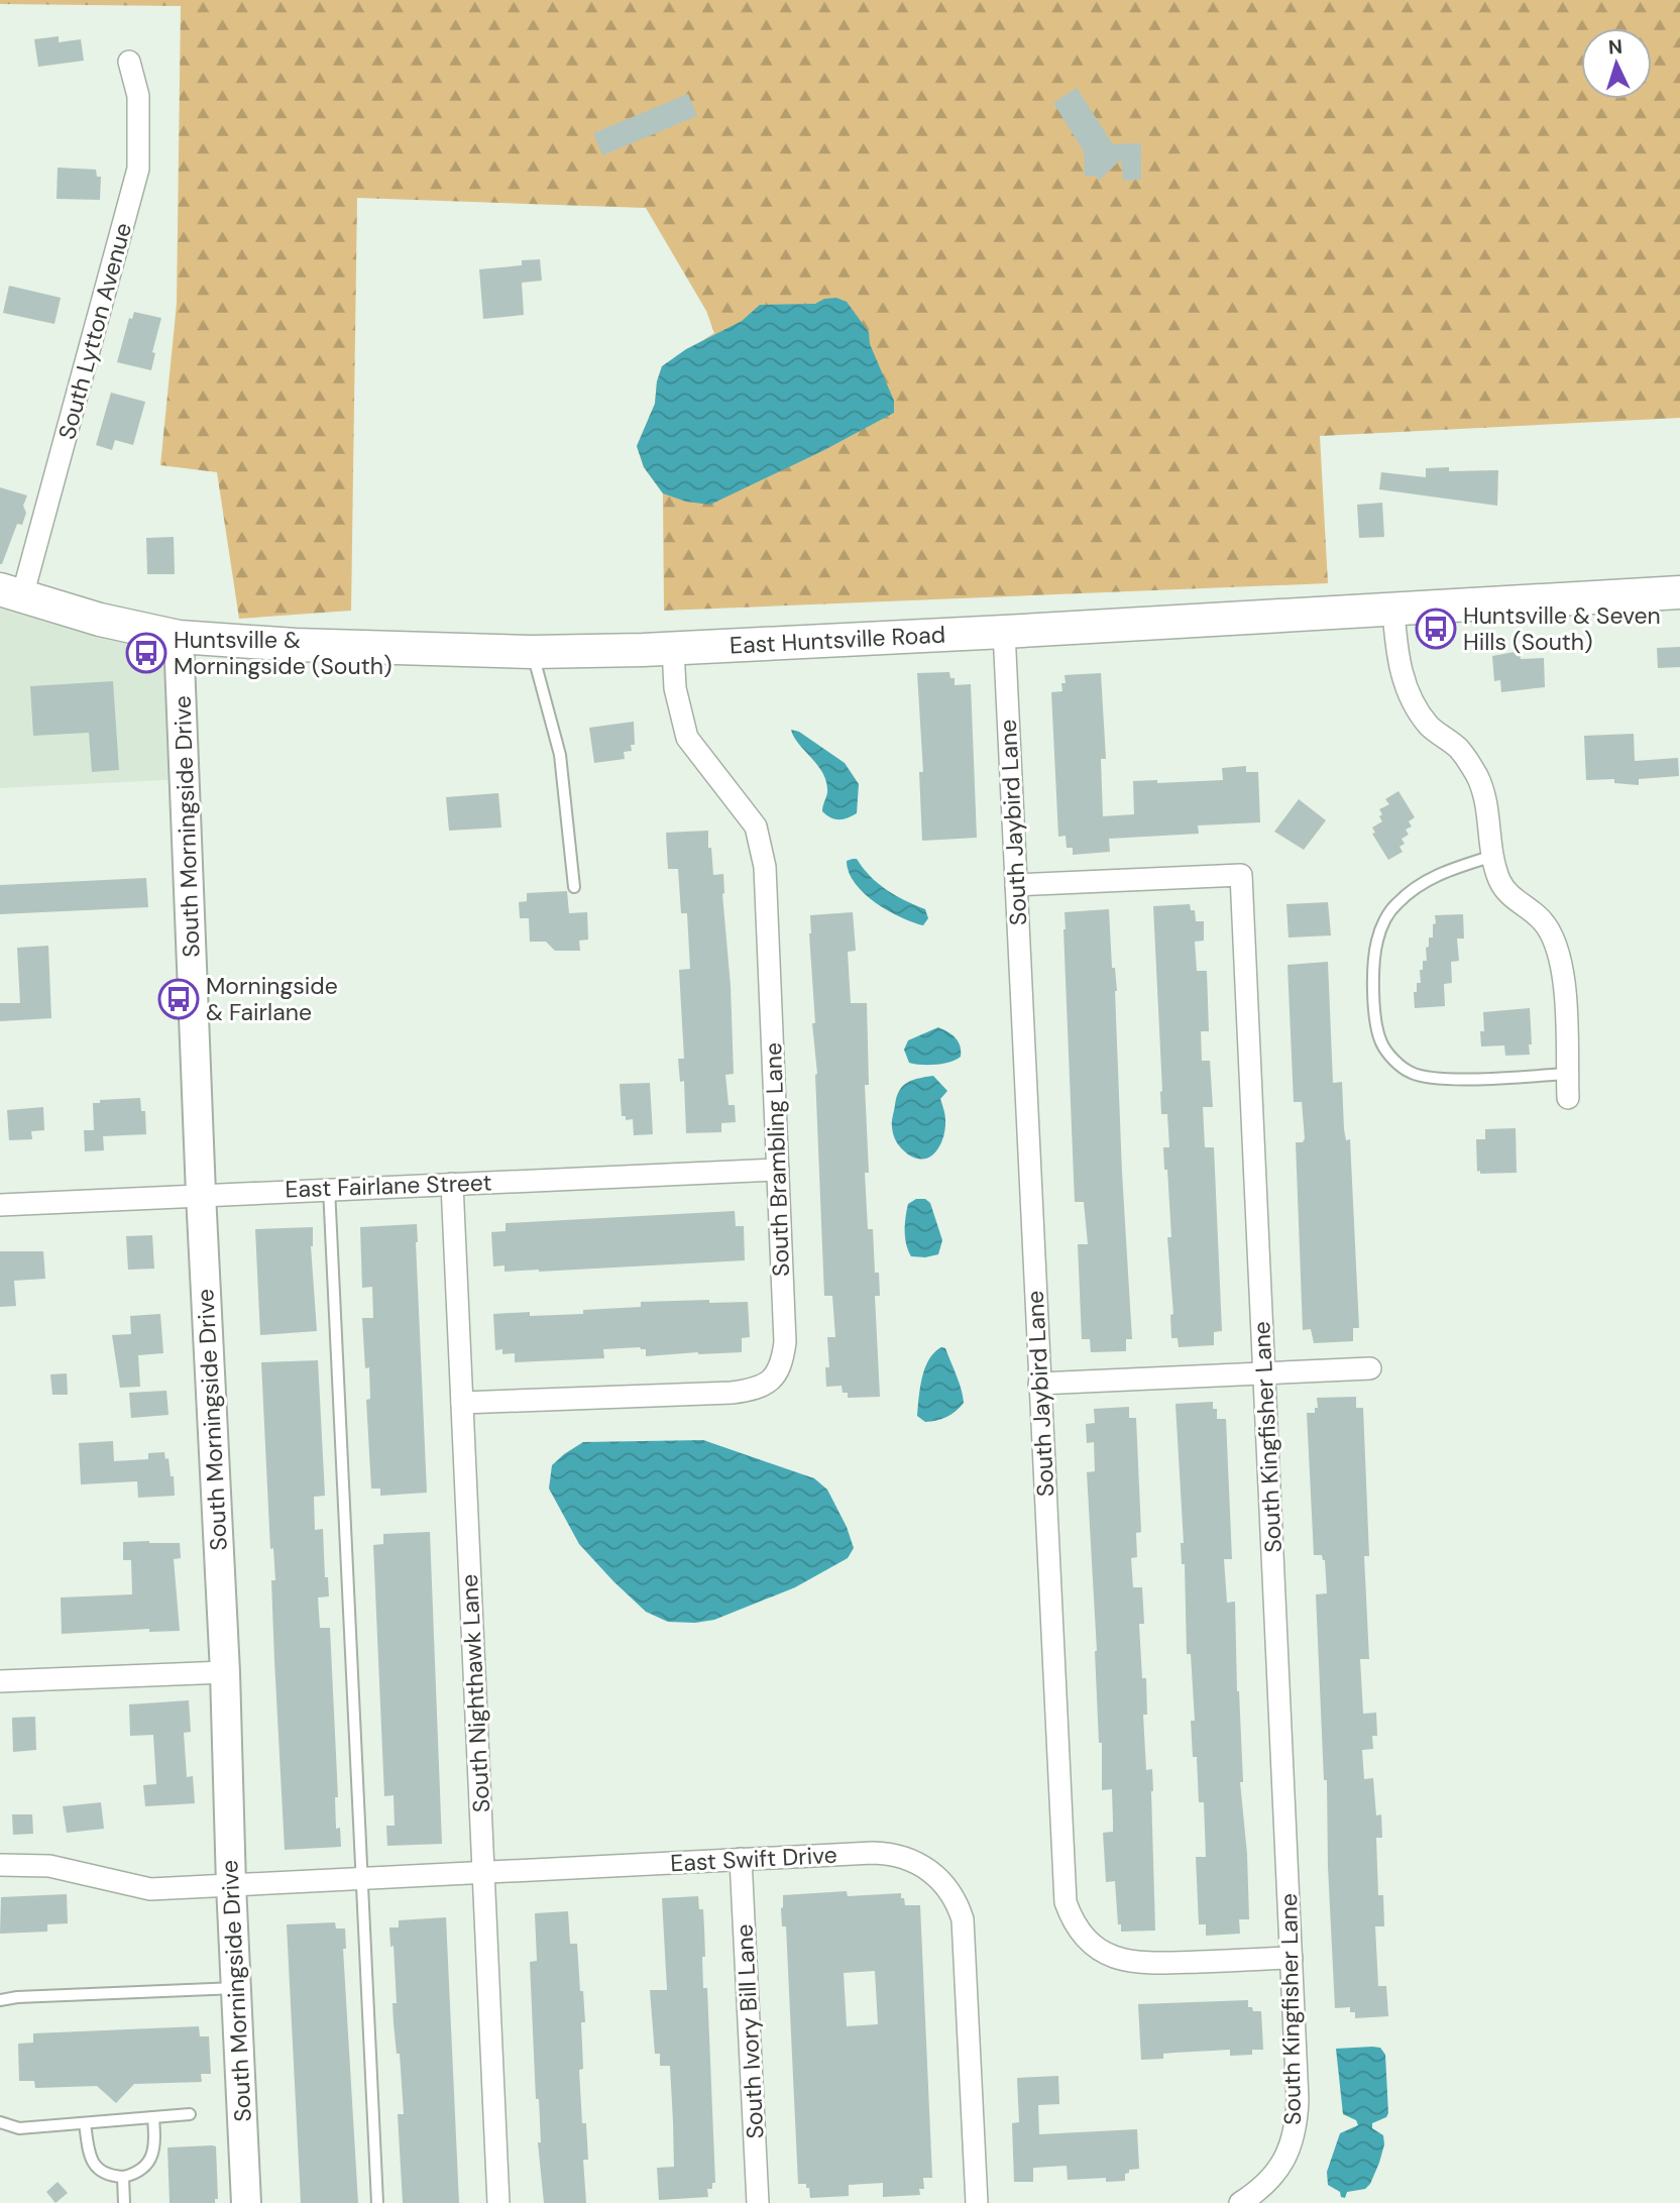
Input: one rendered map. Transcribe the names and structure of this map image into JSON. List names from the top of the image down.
{
  "streets": {
    "main road": ["East Huntsville Road"],
    "street": [
      "South Lytton Avenue",
      "South Jaybird Lane",
      "South Morningside Drive",
      "South Brambling Lane",
      "East Fairlane Street",
      "South Kingfisher Lane",
      "South Nighthawk Lane",
      "East Swift Drive",
      "South Ivory Bill Lane"
    ]
  },
  "crossings": [
    ["South Lytton Avenue", "East Huntsville Road"],
    ["East Huntsville Road", "South Jaybird Lane"],
    ["East Huntsville Road", "South Morningside Drive"],
    ["East Huntsville Road", "South Brambling Lane"],
    ["South Jaybird Lane", "South Kingfisher Lane"],
    ["South Morningside Drive", "East Fairlane Street"],
    ["South Morningside Drive", "East Swift Drive"],
    ["South Brambling Lane", "East Fairlane Street"],
    ["South Brambling Lane", "South Nighthawk Lane"],
    ["East Fairlane Street", "South Nighthawk Lane"],
    ["South Nighthawk Lane", "East Swift Drive"],
    ["East Swift Drive", "South Ivory Bill Lane"]
  ],
  "places": {
    "bus stop": ["Huntsville & Seven Hills (South)", "Huntsville & Morningside (South)", "Morningside & Fairlane"]
  },
  "north": "top"
}
